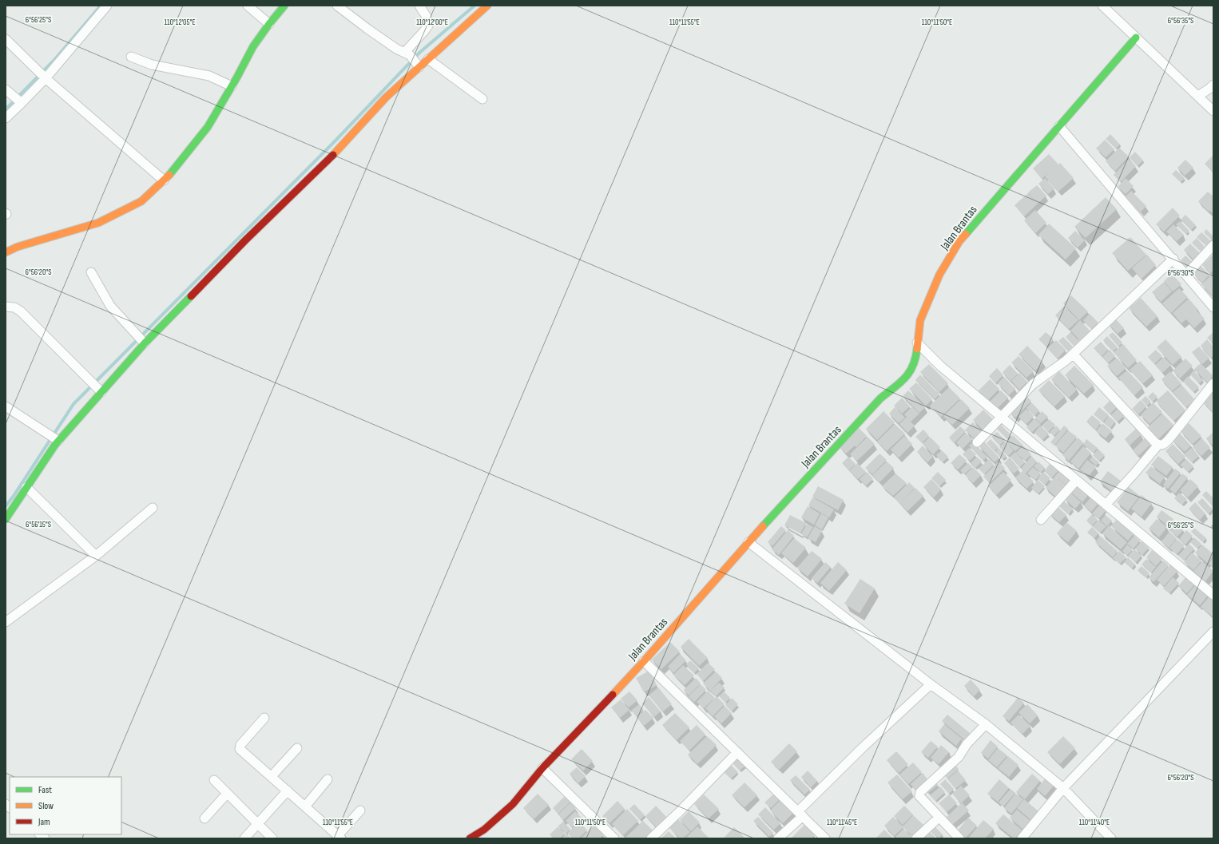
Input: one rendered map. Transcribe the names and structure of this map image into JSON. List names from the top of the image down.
{
  "streets": {
    "street": ["Jalan Brantas"]
  },
  "legend": ["Fast", "Slow", "Jam"],
  "coordinates": [
    "6°56'25\"S",
    "6°56'35\"S",
    "110°12'00\"E",
    "110°11'55\"E",
    "110°11'50\"E",
    "110°12'05\"E",
    "6°56'20\"S",
    "6°56'30\"S",
    "6°56'15\"S",
    "110°11'45\"E",
    "110°11'40\"E"
  ]
}
